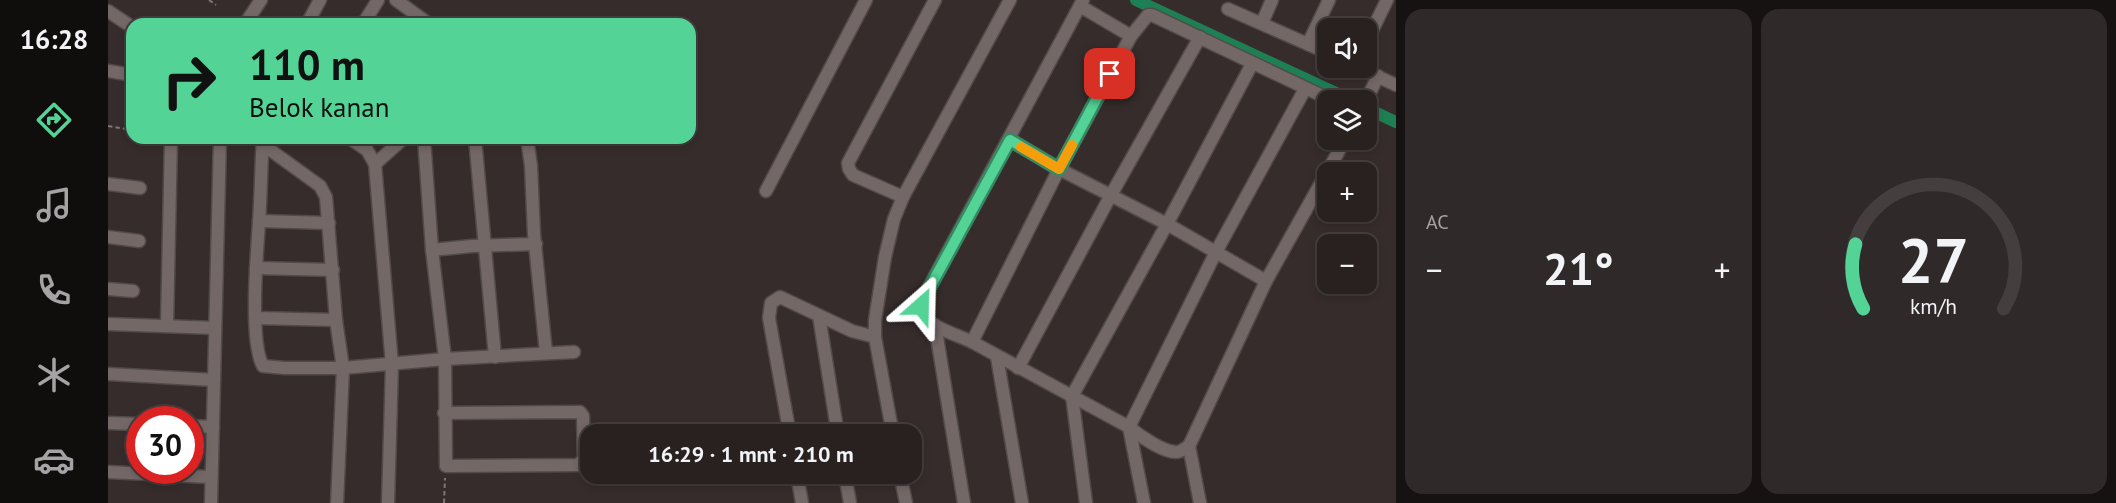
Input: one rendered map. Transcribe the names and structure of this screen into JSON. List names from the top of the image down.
{
  "page": {
    "tabs": "16:28",
    "tile": "AC",
    "map_buttons": ["+", "−"],
    "turn": ["110 m", "Belok kanan"],
    "heat": ["−", "21°", "+"],
    "limit": "30",
    "trip": "16:29 · 1 mnt · 210 m",
    "gauge": ["27", "km/h"]
  }
}
